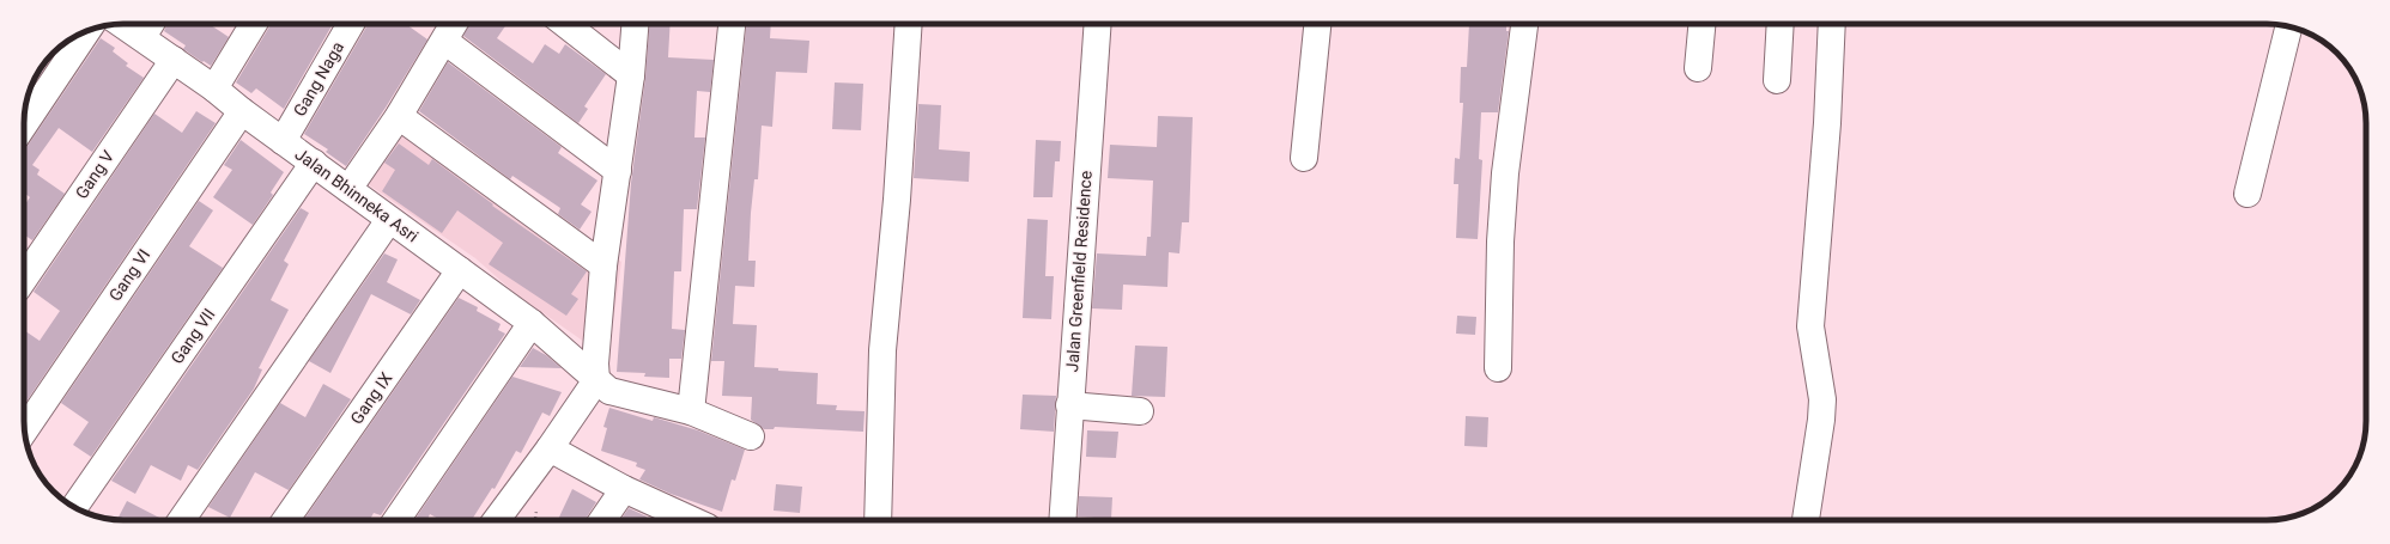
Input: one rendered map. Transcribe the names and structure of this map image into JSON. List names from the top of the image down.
{
  "streets": {
    "street": [
      "Gang Naga",
      "Gang V",
      "Jalan Bhinneka Asri",
      "Jalan Greenfield Residence",
      "Gang VI",
      "Gang VII",
      "Gang IX"
    ]
  },
  "crossings": [
    ["Gang Naga", "Jalan Bhinneka Asri"],
    ["Gang V", "Jalan Bhinneka Asri"],
    ["Jalan Bhinneka Asri", "Gang VI"],
    ["Jalan Bhinneka Asri", "Gang VII"],
    ["Jalan Bhinneka Asri", "Gang IX"]
  ]
}
